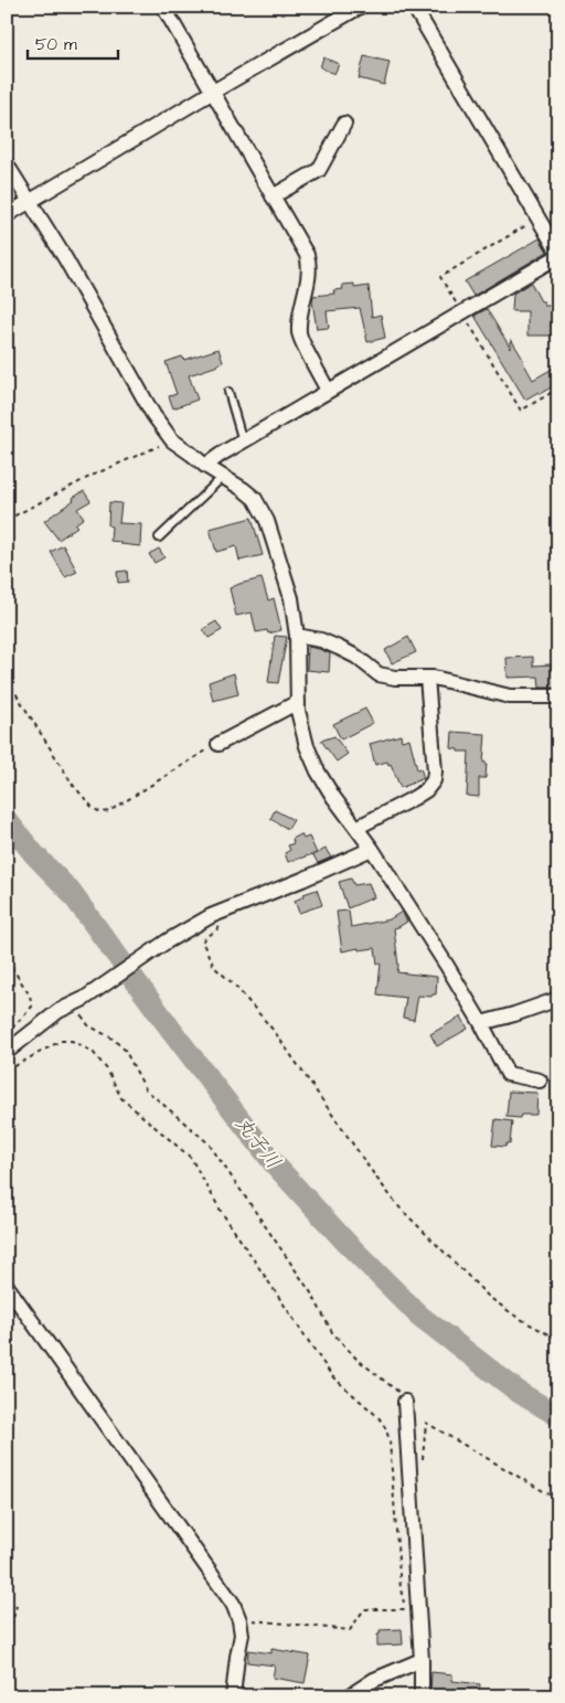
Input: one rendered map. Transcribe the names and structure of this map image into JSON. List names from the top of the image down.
{
  "water": ["丸子川"],
  "scale_bar": "50 m"
}
